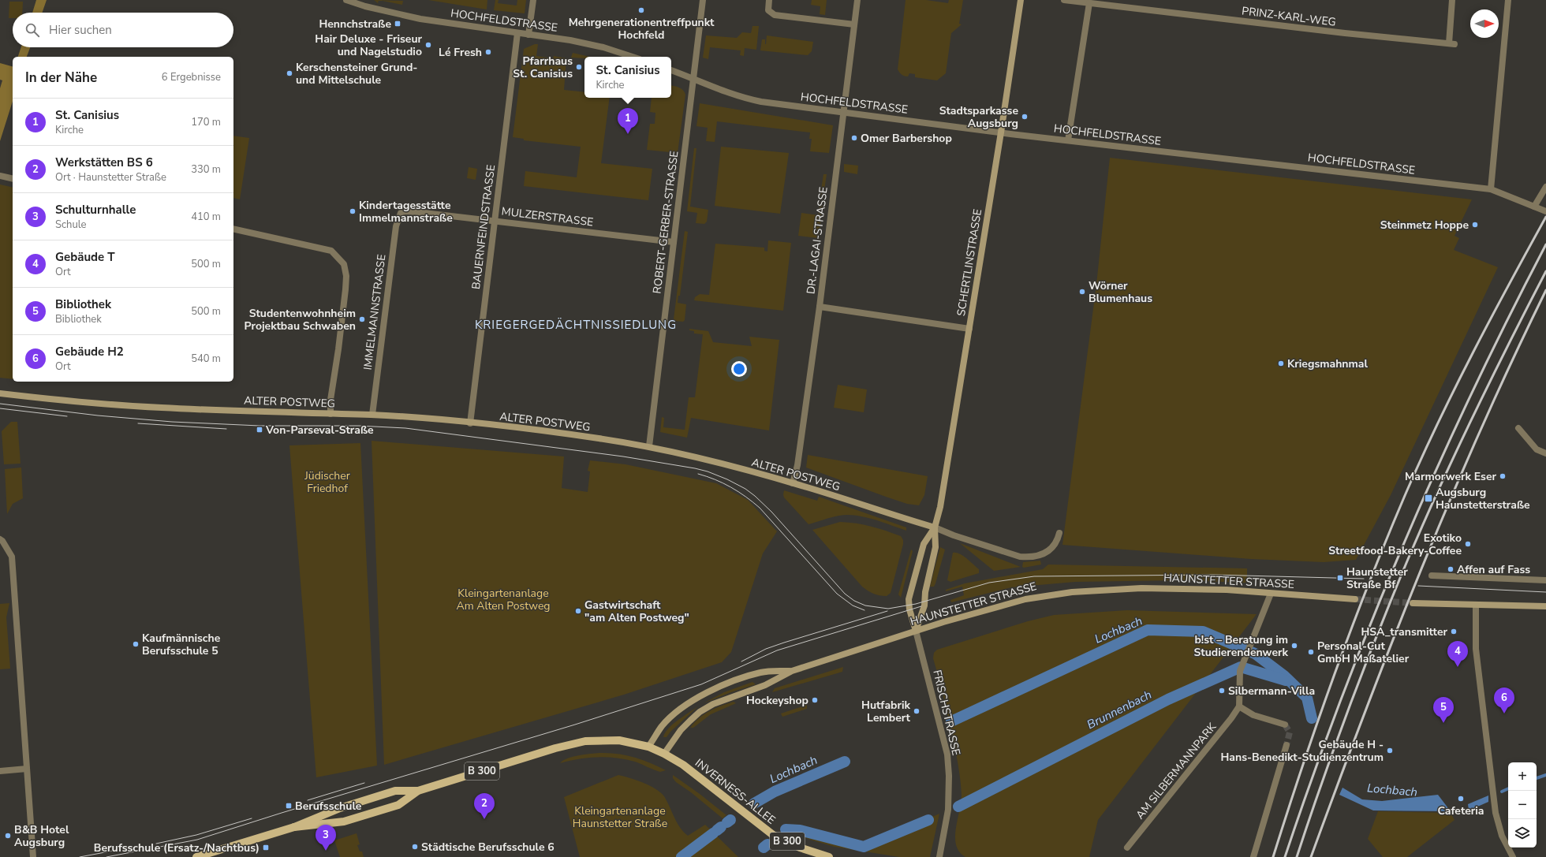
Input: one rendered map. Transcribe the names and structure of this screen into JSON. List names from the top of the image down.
{
  "streets": {
    "main road": ["B 300", "INVERNESS-ALLEE"],
    "street": [
      "PRINZ-KARL-WEG",
      "HOCHFELDSTRASSE",
      "MULZERSTRASSE",
      "ROBERT-GERBER-STRASSE",
      "BAUERNFEINDSTRASSE",
      "DR.-LAGAI-STRASSE",
      "SCHERTLINSTRASSE",
      "IMMELMANNSTRASSE",
      "ALTER POSTWEG",
      "HAUNSTETTER STRASSE",
      "FRISCHSTRASSE",
      "AM SILBERMANNPARK"
    ]
  },
  "crossings": [
    ["HOCHFELDSTRASSE", "ROBERT-GERBER-STRASSE"],
    ["HOCHFELDSTRASSE", "BAUERNFEINDSTRASSE"],
    ["HOCHFELDSTRASSE", "DR.-LAGAI-STRASSE"],
    ["HOCHFELDSTRASSE", "SCHERTLINSTRASSE"],
    ["MULZERSTRASSE", "ROBERT-GERBER-STRASSE"],
    ["MULZERSTRASSE", "BAUERNFEINDSTRASSE"],
    ["MULZERSTRASSE", "IMMELMANNSTRASSE"],
    ["ROBERT-GERBER-STRASSE", "ALTER POSTWEG"],
    ["BAUERNFEINDSTRASSE", "ALTER POSTWEG"],
    ["DR.-LAGAI-STRASSE", "ALTER POSTWEG"],
    ["SCHERTLINSTRASSE", "ALTER POSTWEG"],
    ["SCHERTLINSTRASSE", "HAUNSTETTER STRASSE"],
    ["SCHERTLINSTRASSE", "FRISCHSTRASSE"],
    ["IMMELMANNSTRASSE", "ALTER POSTWEG"],
    ["HAUNSTETTER STRASSE", "FRISCHSTRASSE"],
    ["HAUNSTETTER STRASSE", "B 300"],
    ["HAUNSTETTER STRASSE", "INVERNESS-ALLEE"],
    ["B 300", "INVERNESS-ALLEE"]
  ],
  "districts": ["KRIEGERGEDÄCHTNISSIEDLUNG"],
  "water": ["Lochbach", "Brunnenbach"],
  "parks": ["Jüdischer Friedhof", "Kleingartenanlage Am Alten Postweg", "Kleingartenanlage Haunstetter Straße"],
  "places": {
    "other": [
      "Mehrgenerationentreffpunkt Hochfeld",
      "Hair Deluxe - Friseur und Nagelstudio",
      "Lé Fresh",
      "Pfarrhaus St. Canisius",
      "Kerschensteiner Grund- und Mittelschule",
      "Stadtsparkasse Augsburg",
      "Omer Barbershop",
      "Kindertagesstätte Immelmannstraße",
      "Steinmetz Hoppe",
      "Wörner Blumenhaus",
      "Studentenwohnheim Projektbau Schwaben",
      "Kriegsmahnmal",
      "Marmorwerk Eser",
      "Exotiko Streetfood-Bakery-Coffee",
      "Affen auf Fass",
      "Gastwirtschaft \"am Alten Postweg\"",
      "HSA_transmitter",
      "Kaufmännische Berufsschule 5",
      "b!st – Beratung im Studierendenwerk",
      "Personal-Cut GmbH Maßatelier",
      "Silbermann-Villa",
      "Hockeyshop",
      "Hutfabrik Lembert",
      "Gebäude H - Hans-Benedikt-Studienzentrum",
      "Cafeteria",
      "B&B Hotel Augsburg",
      "Städtische Berufsschule 6"
    ],
    "transit": [
      "Hennchstraße",
      "Von-Parseval-Straße",
      "Augsburg Haunstetterstraße",
      "Haunstetter Straße Bf",
      "Berufsschule",
      "Berufsschule (Ersatz-/Nachtbus)"
    ]
  },
  "north": "right",
  "page": {
    "search": "Hier suchen",
    "popup": ["St. Canisius", "Kirche"],
    "heading": ["In der Nähe", "6 Ergebnisse"],
    "list": [
      {
        "mark": "1",
        "name": "St. Canisius",
        "note": "Kirche",
        "value": "170 m"
      },
      {
        "mark": "2",
        "name": "Werkstätten BS 6",
        "note": "Ort · Haunstetter Straße",
        "value": "330 m"
      },
      {
        "mark": "3",
        "name": "Schulturnhalle",
        "note": "Schule",
        "value": "410 m"
      },
      {
        "mark": "4",
        "name": "Gebäude T",
        "note": "Ort",
        "value": "500 m"
      },
      {
        "mark": "5",
        "name": "Bibliothek",
        "note": "Bibliothek",
        "value": "500 m"
      },
      {
        "mark": "6",
        "name": "Gebäude H2",
        "note": "Ort",
        "value": "540 m"
      }
    ],
    "pins": [
      "1",
      "4",
      "6",
      "5",
      "2",
      "3"
    ],
    "map_buttons": ["+", "−"]
  }
}
